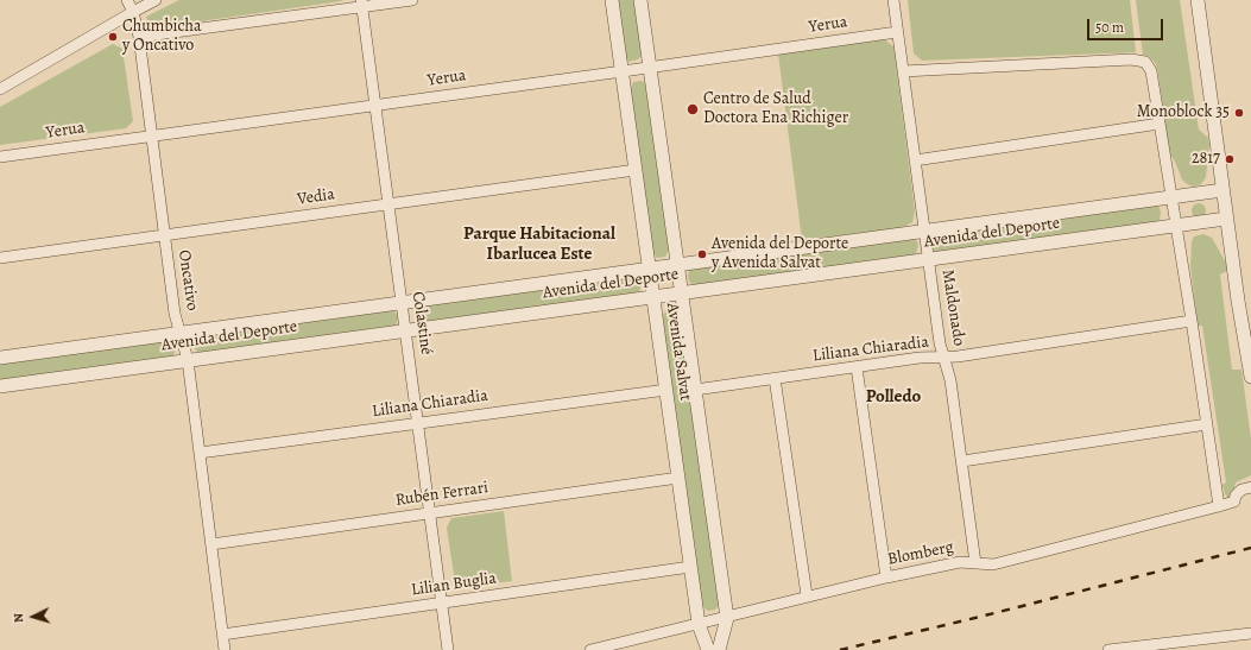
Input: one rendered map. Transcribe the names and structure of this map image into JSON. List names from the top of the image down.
{
  "streets": {
    "street": [
      "Yerua",
      "Vedia",
      "Avenida del Deporte",
      "Oncativo",
      "Maldonado",
      "Colastiné",
      "Liliana Chiaradia",
      "Avenida Salvat",
      "Rubén Ferrari",
      "Blomberg",
      "Lilian Buglia"
    ]
  },
  "crossings": [
    ["Yerua", "Oncativo"],
    ["Yerua", "Maldonado"],
    ["Yerua", "Colastiné"],
    ["Yerua", "Avenida Salvat"],
    ["Vedia", "Oncativo"],
    ["Vedia", "Colastiné"],
    ["Vedia", "Avenida Salvat"],
    ["Avenida del Deporte", "Oncativo"],
    ["Avenida del Deporte", "Maldonado"],
    ["Avenida del Deporte", "Colastiné"],
    ["Avenida del Deporte", "Avenida Salvat"],
    ["Oncativo", "Liliana Chiaradia"],
    ["Oncativo", "Rubén Ferrari"],
    ["Oncativo", "Lilian Buglia"],
    ["Maldonado", "Liliana Chiaradia"],
    ["Maldonado", "Blomberg"],
    ["Colastiné", "Liliana Chiaradia"],
    ["Colastiné", "Rubén Ferrari"],
    ["Colastiné", "Lilian Buglia"],
    ["Liliana Chiaradia", "Avenida Salvat"],
    ["Avenida Salvat", "Rubén Ferrari"],
    ["Avenida Salvat", "Blomberg"],
    ["Avenida Salvat", "Lilian Buglia"]
  ],
  "districts": ["Parque Habitacional Ibarlucea Este", "Polledo"],
  "places": [
    "Chumbicha y Oncativo",
    "Centro de Salud Doctora Ena Richiger",
    "Monoblock 35",
    "2817",
    "Avenida del Deporte y Avenida Salvat"
  ],
  "scale_bar": "50 m",
  "north": "left"
}
